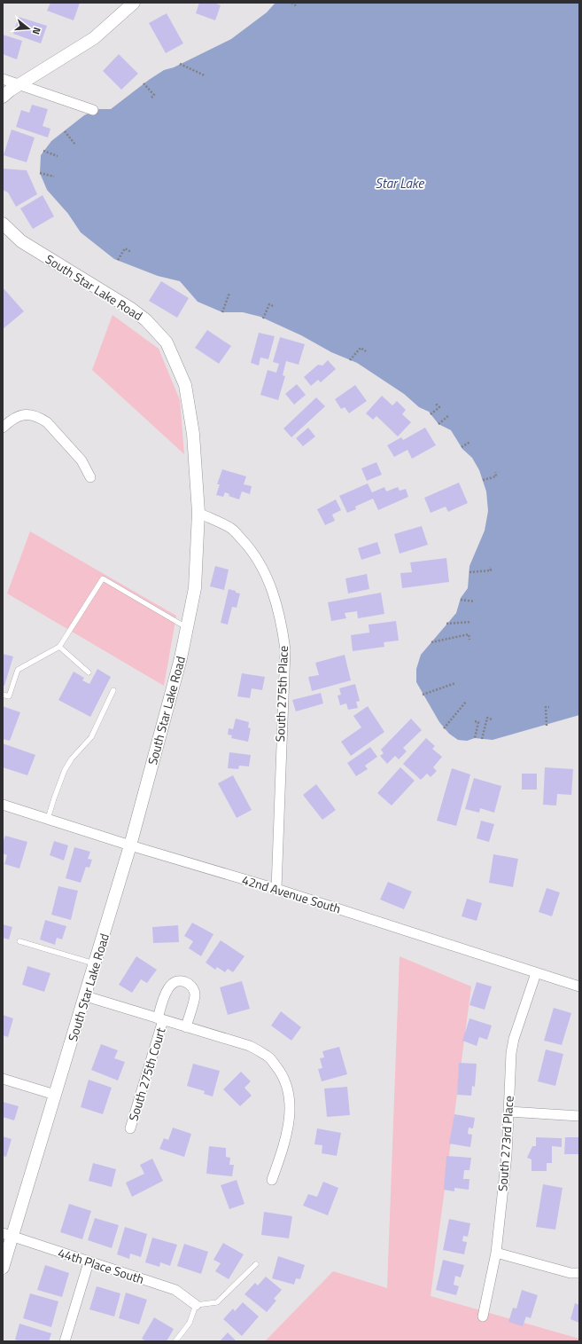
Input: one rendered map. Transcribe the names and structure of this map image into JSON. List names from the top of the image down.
{
  "streets": {
    "street": [
      "South Star Lake Road",
      "South 275th Place",
      "42nd Avenue South",
      "South 275th Court",
      "South 273rd Place",
      "44th Place South"
    ]
  },
  "crossings": [
    ["South Star Lake Road", "South 275th Place"],
    ["South Star Lake Road", "42nd Avenue South"],
    ["South Star Lake Road", "44th Place South"],
    ["South 275th Place", "42nd Avenue South"],
    ["42nd Avenue South", "South 273rd Place"]
  ],
  "water": ["Star Lake"],
  "north": "right"
}
